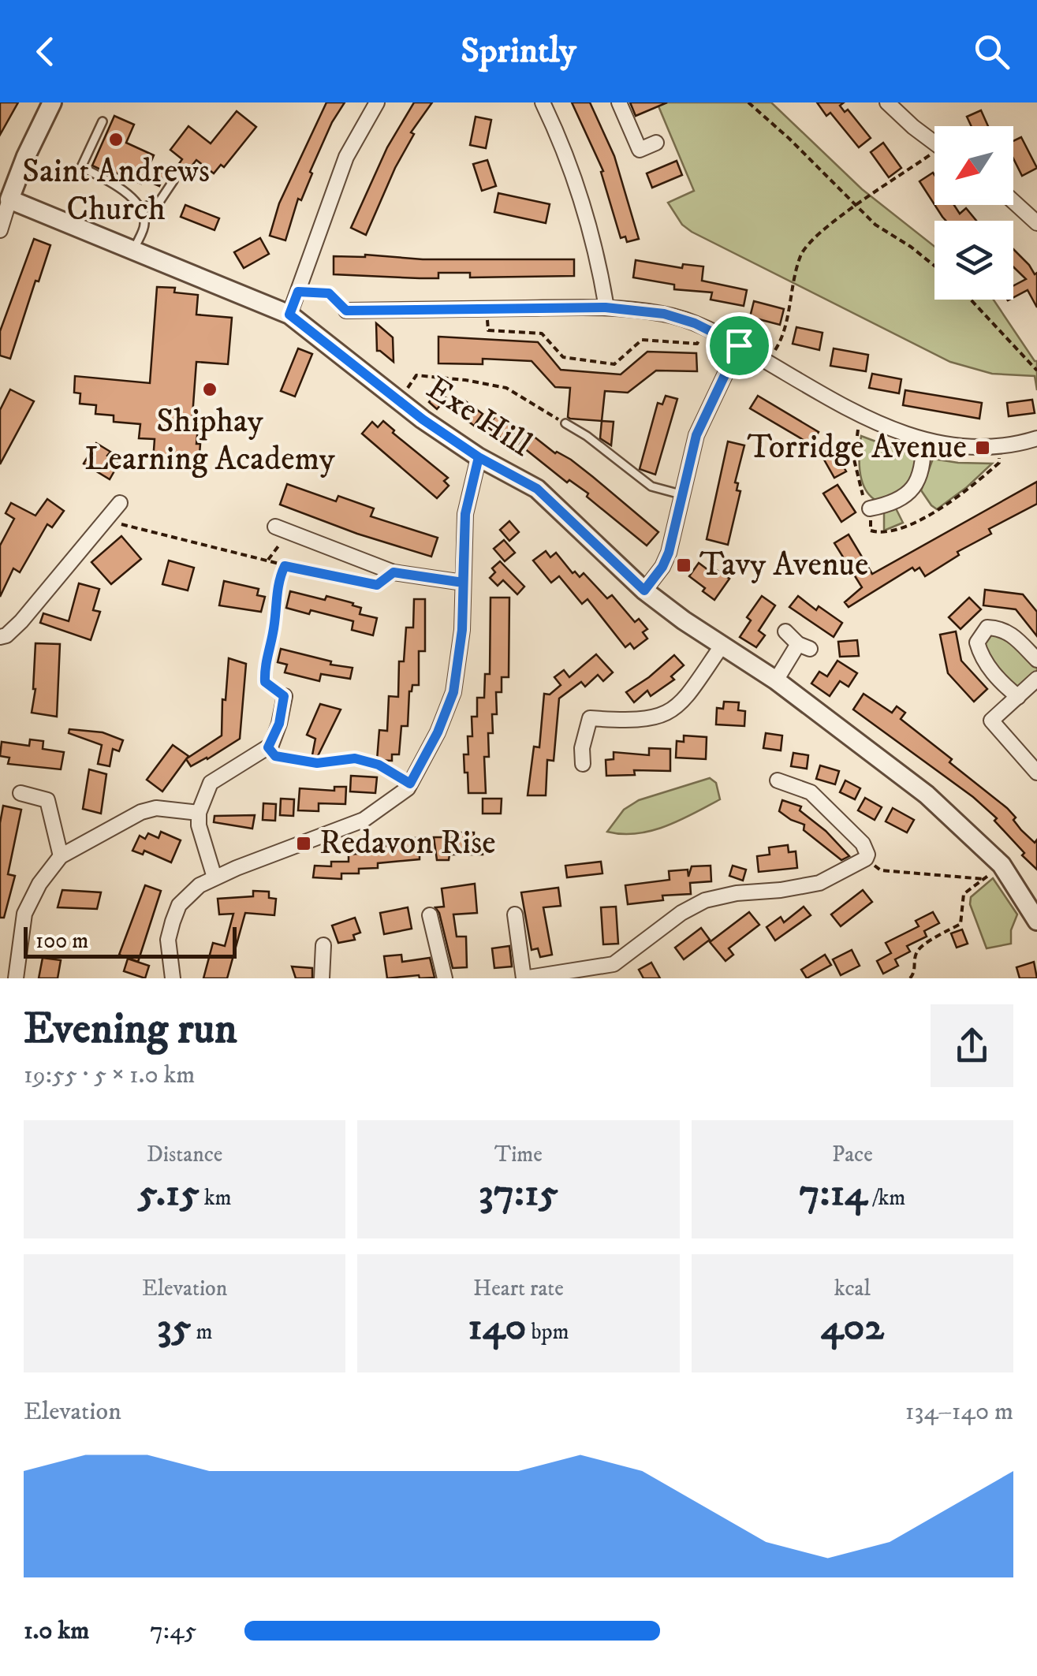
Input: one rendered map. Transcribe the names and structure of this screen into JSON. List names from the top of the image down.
{
  "streets": {
    "street": ["Exe Hill"]
  },
  "places": {
    "other": ["Saint Andrews Church", "Shiphay Learning Academy"],
    "transit": ["Torridge Avenue", "Tavy Avenue", "Redavon Rise"]
  },
  "scale_bar": "100 m",
  "north": "bottom left",
  "page": {
    "header": "Sprintly",
    "scale": "100 m",
    "heading": ["Evening run", "19:55 · 5 × 1.0 km"],
    "stats": [
      ["Distance", "5.15 km"],
      ["Time", "37:15"],
      ["Pace", "7:14 /km"],
      ["Elevation", "35 m"],
      ["Heart rate", "140 bpm"],
      ["kcal", "402"]
    ],
    "chart": ["Elevation", "134–140 m"],
    "list": [
      {
        "name": "1.0 km",
        "note": "7:45"
      }
    ]
  }
}
